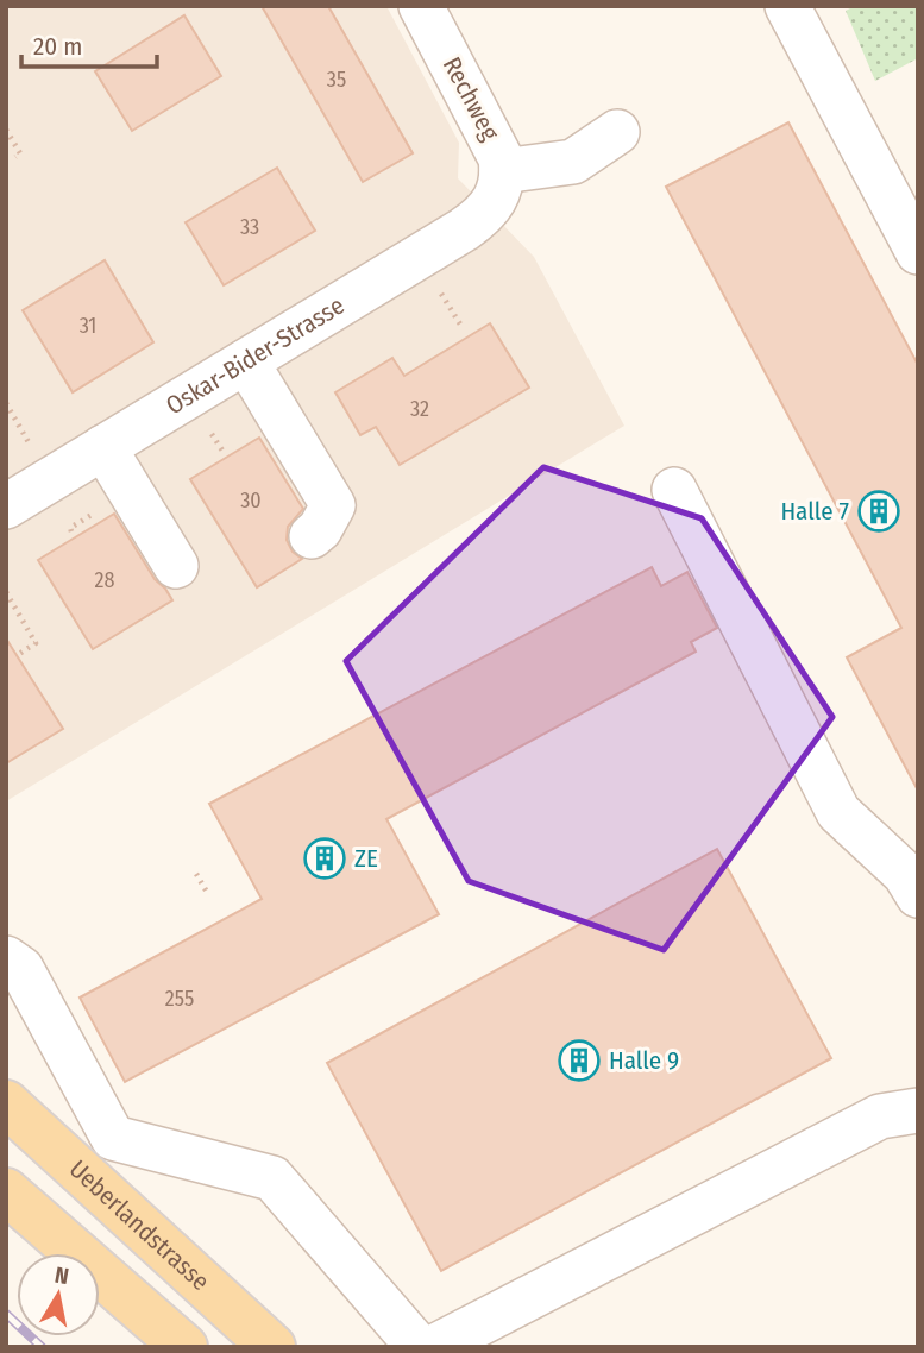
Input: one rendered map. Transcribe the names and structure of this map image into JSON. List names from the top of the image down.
{
  "streets": {
    "main road": ["Ueberlandstrasse"],
    "street": ["Rechweg", "Oskar-Bider-Strasse"]
  },
  "crossings": [
    ["Rechweg", "Oskar-Bider-Strasse"]
  ],
  "places": {
    "building": ["Halle 7", "ZE", "Halle 9"]
  },
  "house_numbers": [
    "35",
    "33",
    "31",
    "32",
    "30",
    "28",
    "255"
  ],
  "scale_bar": "20 m",
  "north": "top"
}
